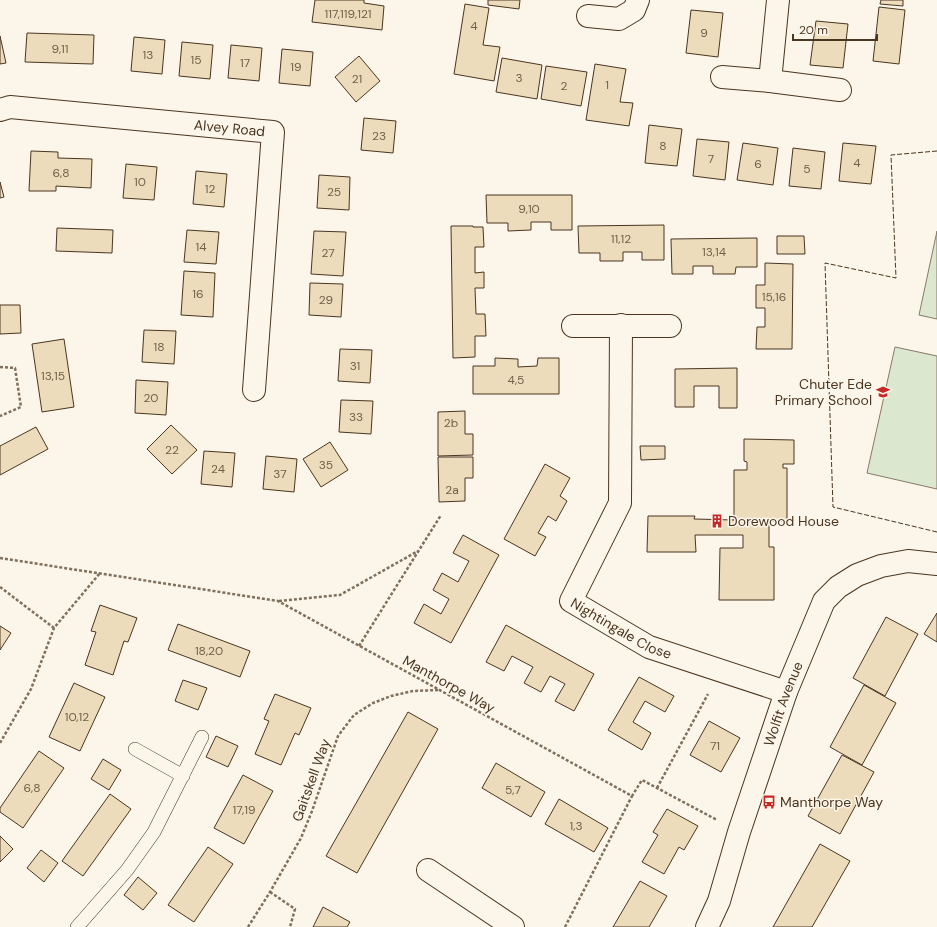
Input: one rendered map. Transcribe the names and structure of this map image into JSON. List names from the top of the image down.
{
  "streets": {
    "street": ["Alvey Road", "Nightingale Close", "Wolfit Avenue"],
    "path": ["Manthorpe Way", "Gaitskell Way"]
  },
  "crossings": [
    ["Nightingale Close", "Wolfit Avenue"],
    ["Manthorpe Way", "Gaitskell Way"]
  ],
  "places": {
    "school or university": ["Chuter Ede Primary School"],
    "building": ["Dorewood House"],
    "bus stop": ["Manthorpe Way"]
  },
  "house_numbers": [
    "117,119,121",
    "4",
    "9",
    "9,11",
    "13",
    "15",
    "17",
    "19",
    "3",
    "21",
    "1",
    "2",
    "23",
    "8",
    "7",
    "4",
    "6",
    "5",
    "6,8",
    "10",
    "12",
    "25",
    "9,10",
    "11,12",
    "14",
    "13,14",
    "27",
    "16",
    "15,16",
    "29",
    "18",
    "31",
    "13,15",
    "4,5",
    "20",
    "33",
    "2b",
    "22",
    "35",
    "24",
    "37",
    "2a",
    "18,20",
    "10,12",
    "71",
    "6,8",
    "5,7",
    "17,19",
    "1,3"
  ],
  "scale_bar": "20 m"
}
